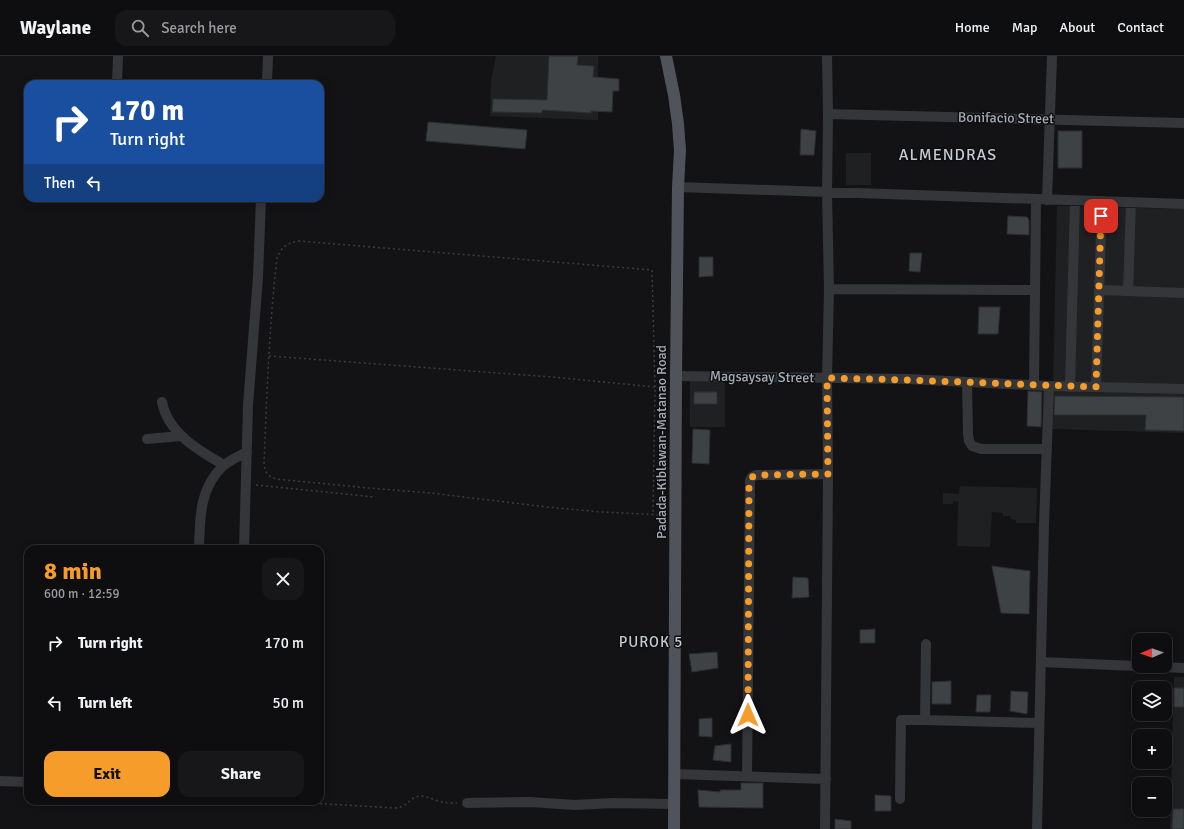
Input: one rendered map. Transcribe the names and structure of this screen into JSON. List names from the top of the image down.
{
  "streets": {
    "main road": ["Padada-Kiblawan-Matanao Road"],
    "street": ["Bonifacio Street", "Magsaysay Street"]
  },
  "crossings": [
    ["Magsaysay Street", "Padada-Kiblawan-Matanao Road"]
  ],
  "districts": ["ALMENDRAS", "PUROK 5"],
  "north": "left",
  "page": {
    "header": "Waylane",
    "search": "Search here",
    "nav": [
      "Home",
      "Map",
      "About",
      "Contact"
    ],
    "turn": ["170 m", "Turn right"],
    "then": "Then",
    "heading": ["8 min", "600 m · 12:59"],
    "list": [
      {
        "name": "Turn right",
        "value": "170 m"
      },
      {
        "name": "Turn left",
        "value": "50 m"
      }
    ],
    "map_buttons": ["+", "−"],
    "buttons": ["Exit", "Share"]
  }
}
